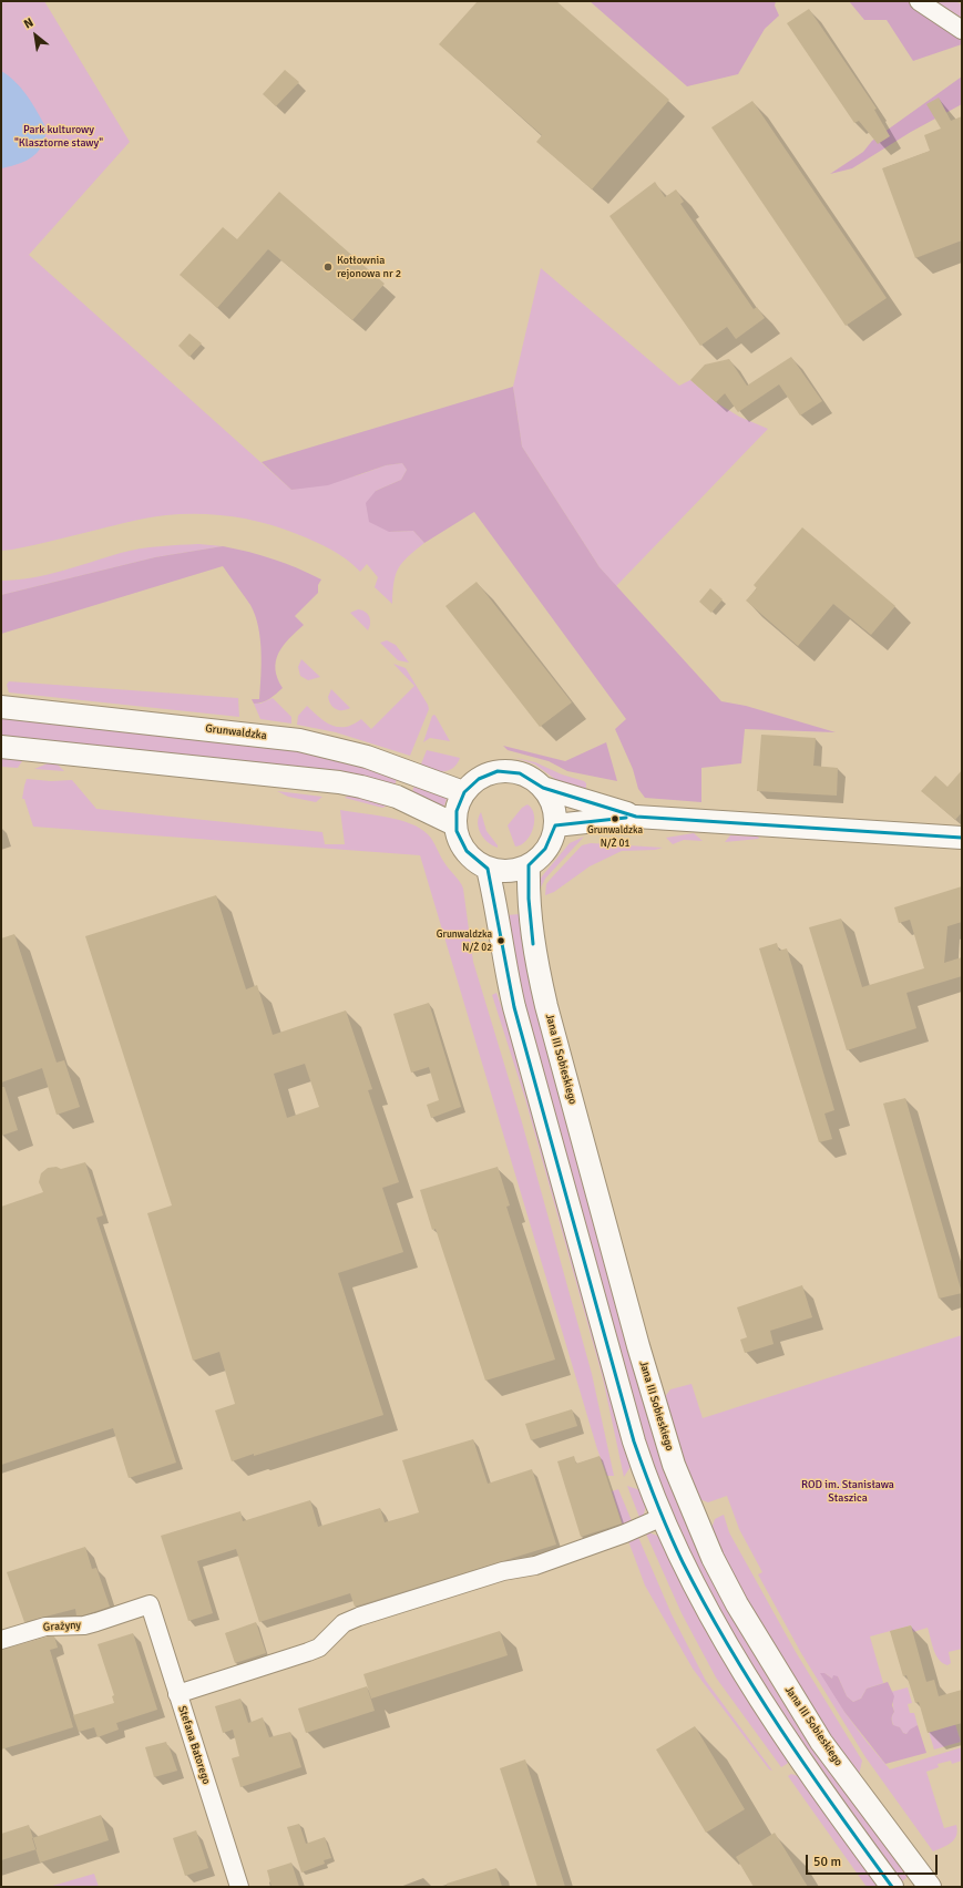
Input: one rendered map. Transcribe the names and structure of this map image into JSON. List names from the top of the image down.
{
  "streets": {
    "street": [
      "Grunwaldzka",
      "Jana III Sobieskiego",
      "Grażyny",
      "Stefana Batorego"
    ]
  },
  "crossings": [
    ["Grunwaldzka", "Jana III Sobieskiego"],
    ["Grażyny", "Stefana Batorego"]
  ],
  "parks": ["Park kulturowy \"Klasztorne stawy\"", "ROD im. Stanisława Staszica"],
  "places": ["Kotłownia rejonowa nr 2", "Grunwaldzka N/Ż 01", "Grunwaldzka N/Ż 02"],
  "scale_bar": "50 m",
  "north": "top left"
}
